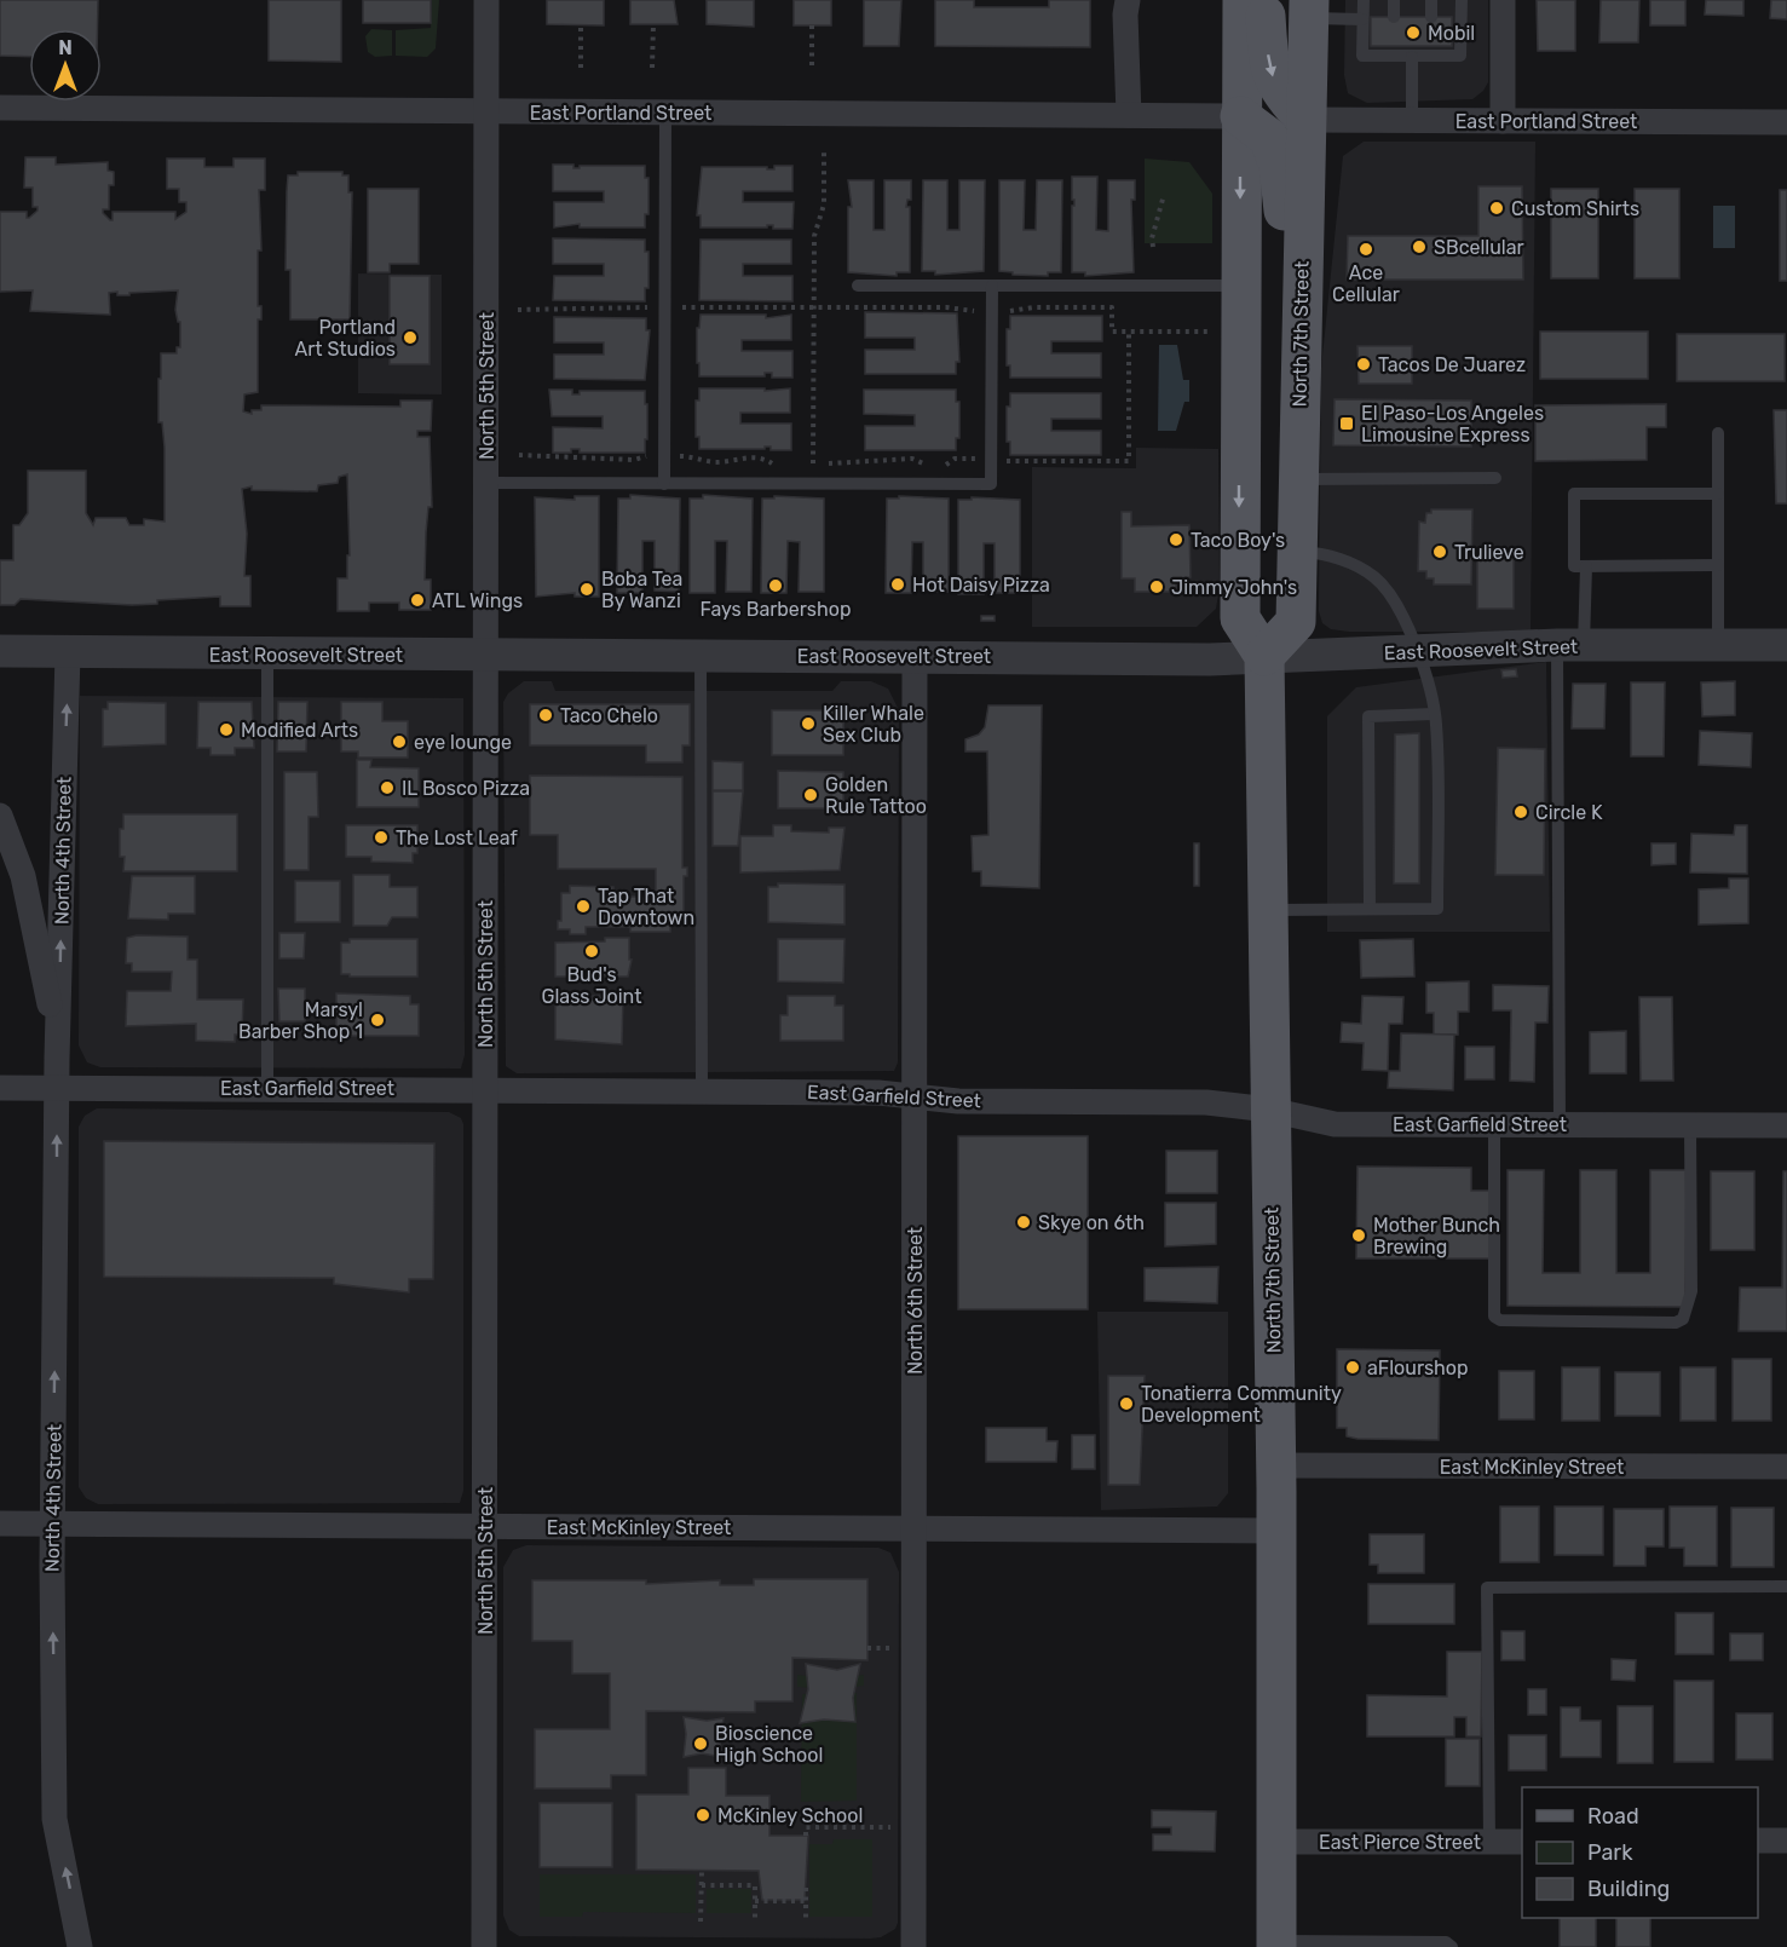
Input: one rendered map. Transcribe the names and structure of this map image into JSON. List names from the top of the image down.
{
  "streets": {
    "main road": ["North 7th Street"],
    "street": [
      "East Portland Street",
      "North 5th Street",
      "East Roosevelt Street",
      "North 4th Street",
      "East Garfield Street",
      "North 6th Street",
      "East McKinley Street",
      "East Pierce Street"
    ]
  },
  "crossings": [
    ["East Portland Street", "North 7th Street"],
    ["East Portland Street", "North 5th Street"],
    ["North 7th Street", "East Roosevelt Street"],
    ["North 7th Street", "East Garfield Street"],
    ["North 7th Street", "East McKinley Street"],
    ["North 7th Street", "East Pierce Street"],
    ["North 5th Street", "East Roosevelt Street"],
    ["North 5th Street", "East Garfield Street"],
    ["North 5th Street", "East McKinley Street"],
    ["East Roosevelt Street", "North 4th Street"],
    ["East Roosevelt Street", "North 6th Street"],
    ["North 4th Street", "East Garfield Street"],
    ["North 4th Street", "East McKinley Street"],
    ["East Garfield Street", "North 6th Street"],
    ["North 6th Street", "East McKinley Street"]
  ],
  "one_way": ["North 4th Street"],
  "places": {
    "other": [
      "Mobil",
      "Custom Shirts",
      "SBcellular",
      "Ace Cellular",
      "Portland Art Studios",
      "Tacos De Juarez",
      "Taco Boy's",
      "Trulieve",
      "Hot Daisy Pizza",
      "Fays Barbershop",
      "Jimmy John's",
      "Boba Tea By Wanzi",
      "ATL Wings",
      "Taco Chelo",
      "Killer Whale Sex Club",
      "Modified Arts",
      "eye lounge",
      "IL Bosco Pizza",
      "Golden Rule Tattoo",
      "Circle K",
      "The Lost Leaf",
      "Tap That Downtown",
      "Bud's Glass Joint",
      "Marsyl Barber Shop 1",
      "Skye on 6th",
      "Mother Bunch Brewing",
      "aFlourshop",
      "Tonatierra Community Development",
      "Bioscience High School",
      "McKinley School"
    ],
    "transit": ["El Paso-Los Angeles Limousine Express"]
  },
  "legend": ["Road", "Park", "Building"],
  "north": "top"
}
